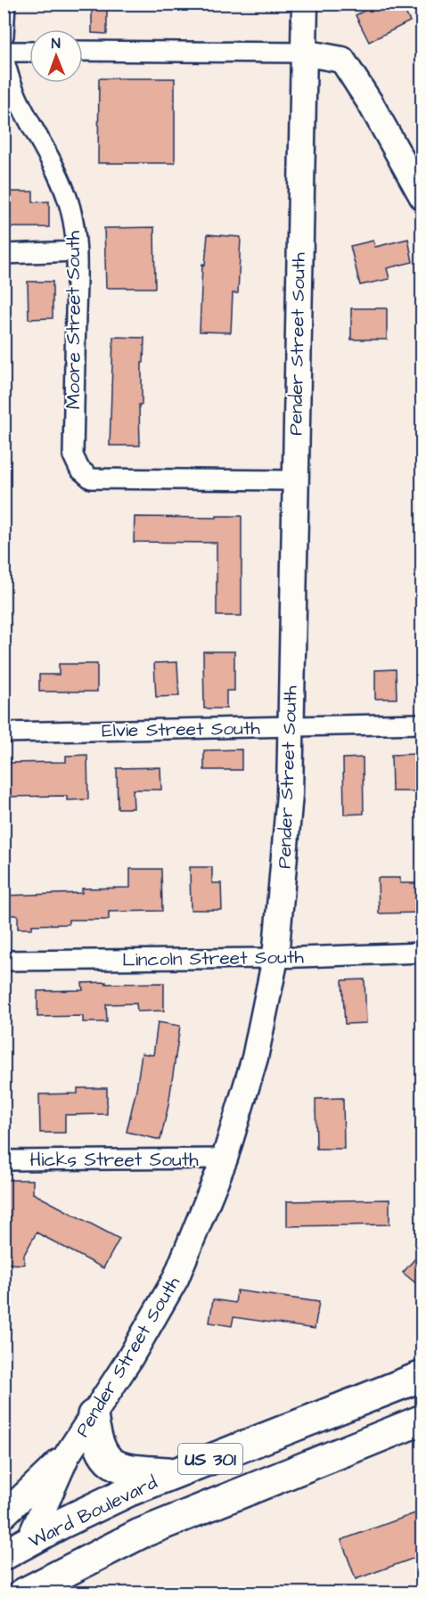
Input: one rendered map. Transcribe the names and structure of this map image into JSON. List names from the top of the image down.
{
  "streets": {
    "highway": ["US 301", "Ward Boulevard"],
    "street": [
      "Moore Street South",
      "Pender Street South",
      "Elvie Street South",
      "Lincoln Street South",
      "Hicks Street South"
    ]
  },
  "crossings": [
    ["Moore Street South", "Pender Street South"],
    ["Pender Street South", "Elvie Street South"],
    ["Pender Street South", "Lincoln Street South"],
    ["Pender Street South", "Hicks Street South"],
    ["Pender Street South", "Ward Boulevard"]
  ],
  "north": "top"
}
